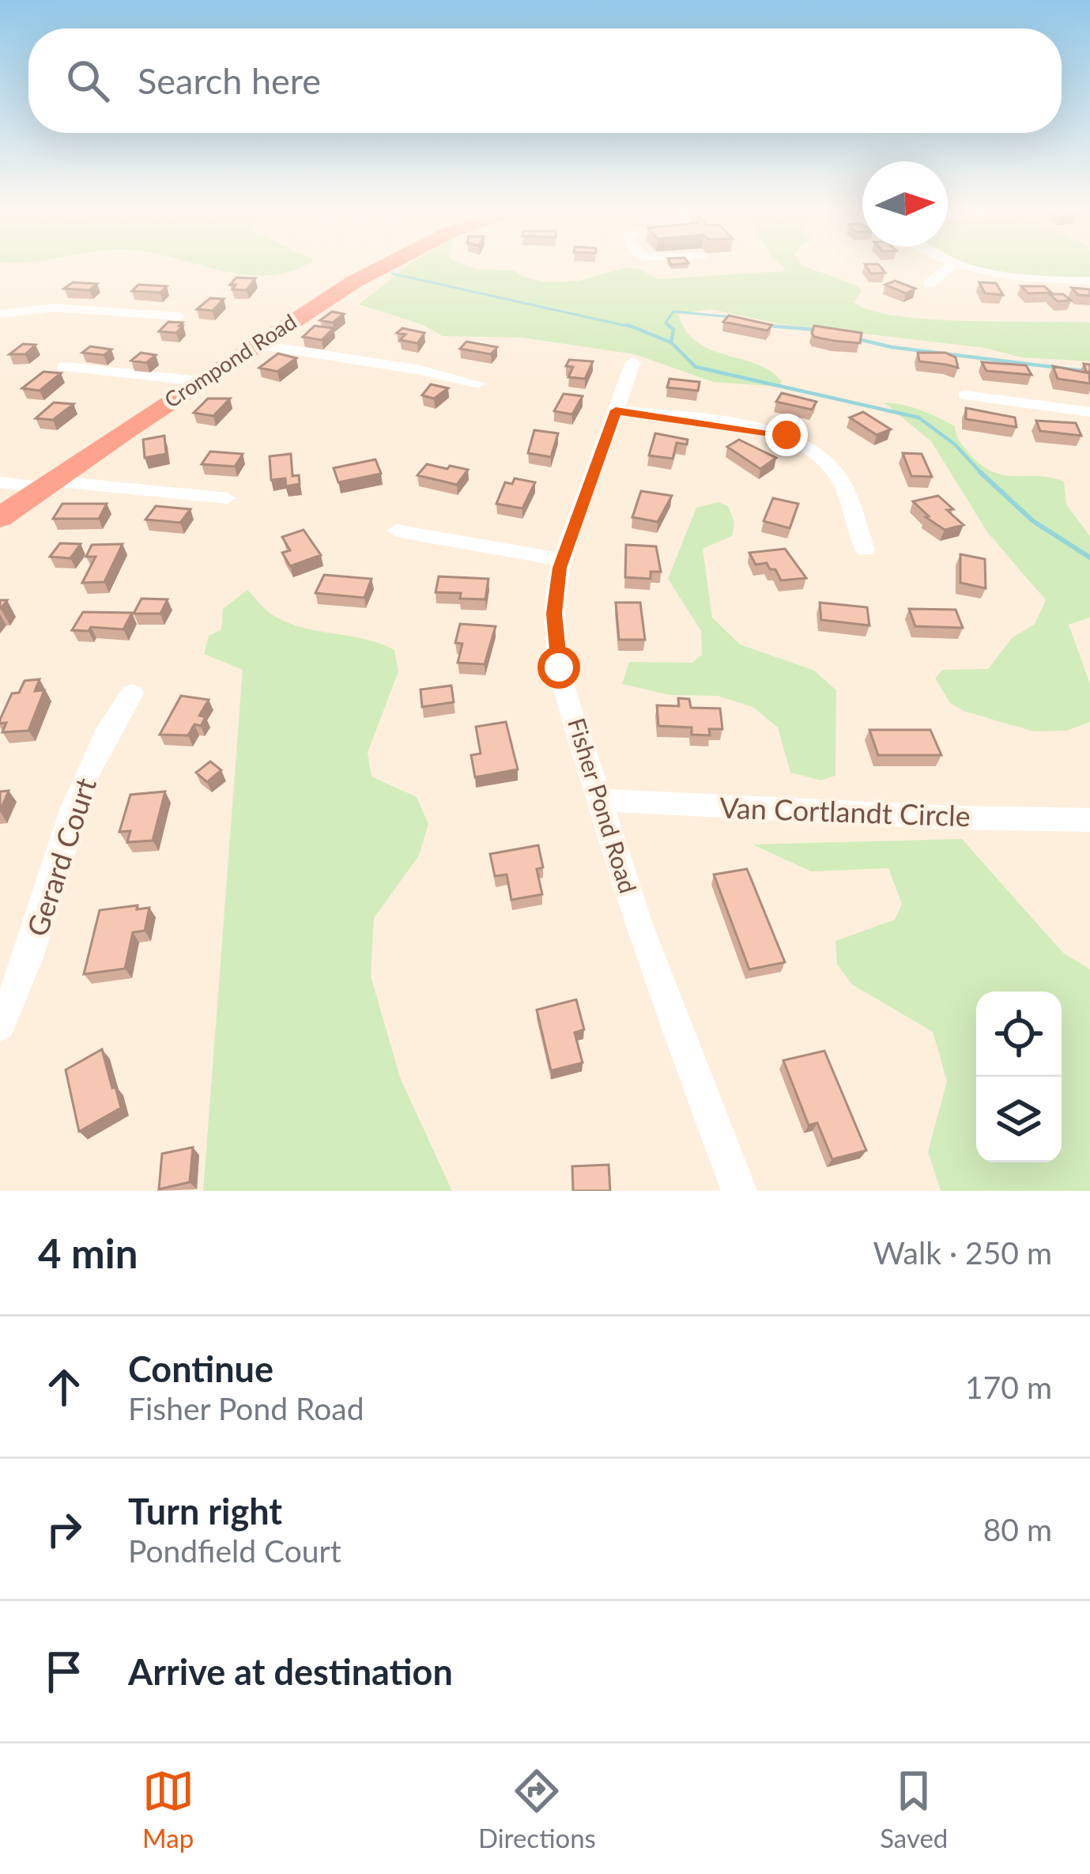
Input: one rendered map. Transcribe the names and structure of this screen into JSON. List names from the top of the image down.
{
  "streets": {
    "highway": ["Crompond Road"],
    "street": ["Fisher Pond Road", "Van Cortlandt Circle", "Gerard Court"]
  },
  "crossings": [
    ["Fisher Pond Road", "Van Cortlandt Circle"]
  ],
  "north": "right",
  "page": {
    "search": "Search here",
    "heading": ["4 min", "Walk · 250 m"],
    "list": [
      ["Continue", "Fisher Pond Road", "170 m"],
      ["Turn right", "Pondfield Court", "80 m"],
      "Arrive at destination"
    ],
    "nav": ["Map", "Directions", "Saved"]
  }
}
